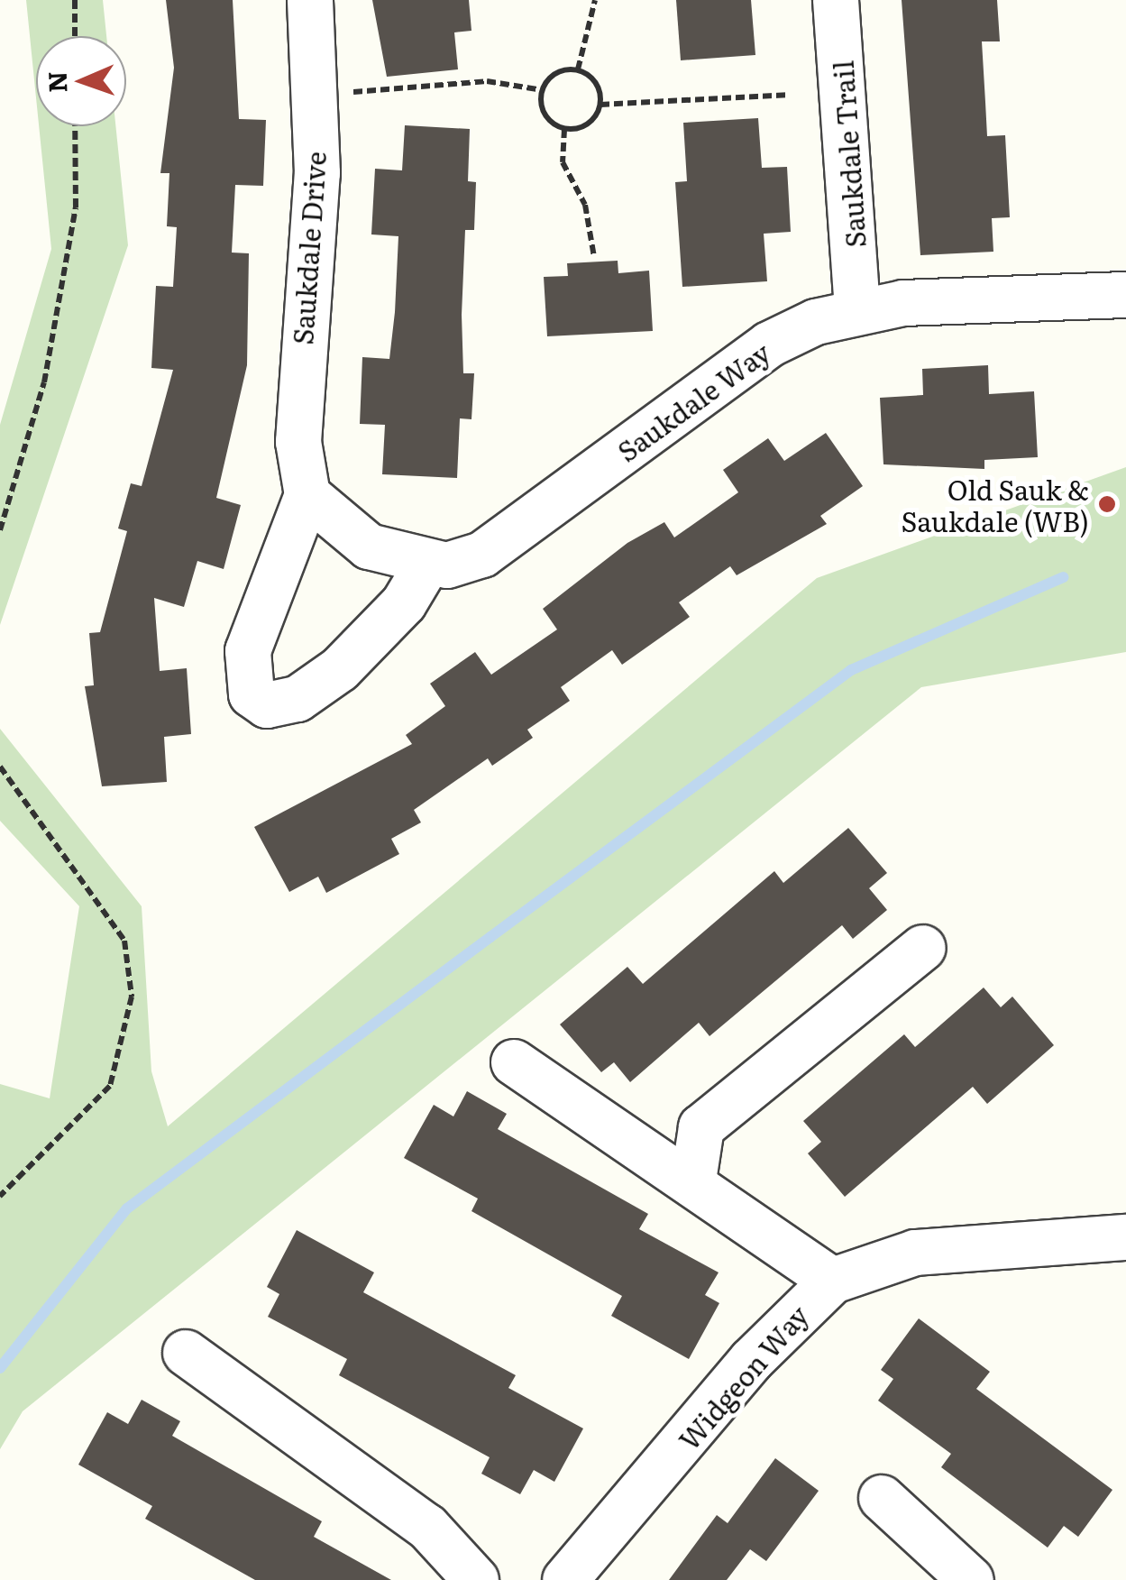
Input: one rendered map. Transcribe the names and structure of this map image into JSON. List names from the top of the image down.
{
  "streets": {
    "street": [
      "Saukdale Trail",
      "Saukdale Drive",
      "Saukdale Way",
      "Widgeon Way"
    ]
  },
  "crossings": [
    ["Saukdale Trail", "Saukdale Way"],
    ["Saukdale Drive", "Saukdale Way"]
  ],
  "places": ["Old Sauk & Saukdale (WB)"],
  "north": "left"
}
